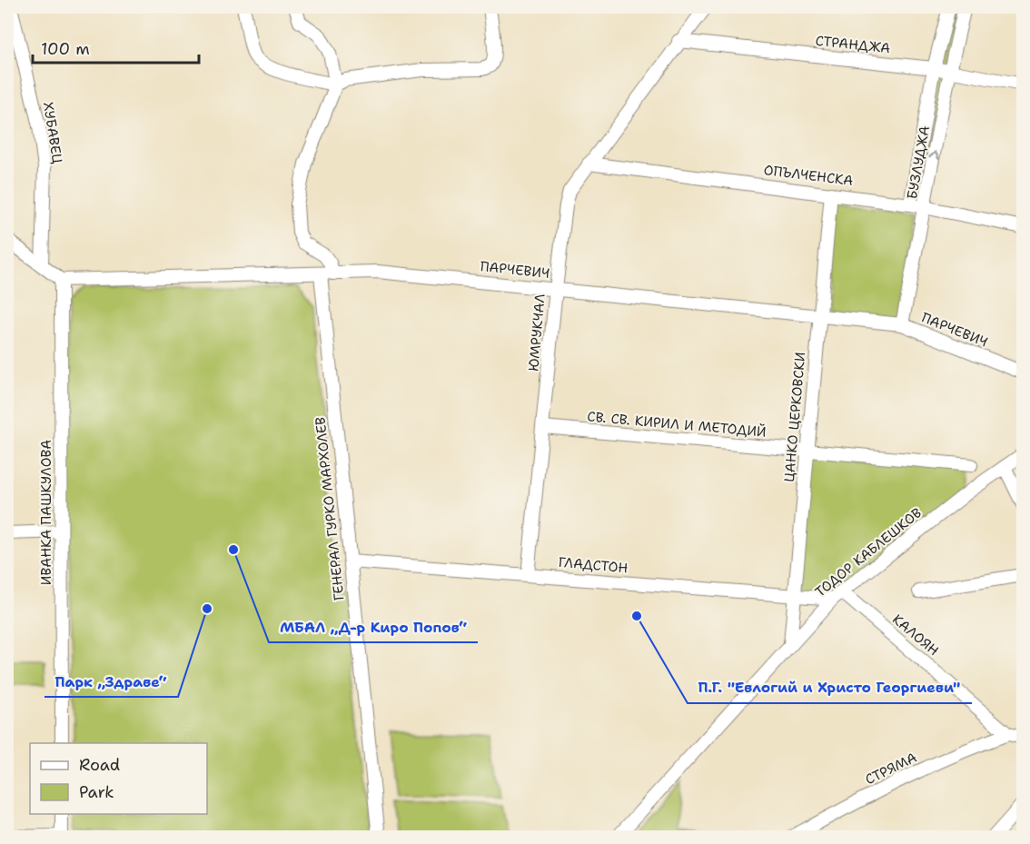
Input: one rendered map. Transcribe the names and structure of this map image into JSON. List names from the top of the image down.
{
  "streets": {
    "street": [
      "СТРАНДЖА",
      "ХУБАВЕЦ",
      "БУЗЛУДЖА",
      "ОПЪЛЧЕНСКА",
      "ПАРЧЕВИЧ",
      "ЮМРУКЧАЛ",
      "ЦАНКО ЦЕРКОВСКИ",
      "СВ. СВ. КИРИЛ И МЕТОДИЙ",
      "ГЕНЕРАЛ ГУРКО МАРХОЛЕВ",
      "ИВАНКА ПАШКУЛОВА",
      "ТОДОР КАБЛЕШКОВ",
      "ГЛАДСТОН",
      "КАЛОЯН",
      "СТРЯМА"
    ]
  },
  "crossings": [
    ["СТРАНДЖА", "БУЗЛУДЖА"],
    ["СТРАНДЖА", "ЮМРУКЧАЛ"],
    ["БУЗЛУДЖА", "ОПЪЛЧЕНСКА"],
    ["БУЗЛУДЖА", "ПАРЧЕВИЧ"],
    ["ОПЪЛЧЕНСКА", "ЮМРУКЧАЛ"],
    ["ОПЪЛЧЕНСКА", "ЦАНКО ЦЕРКОВСКИ"],
    ["ПАРЧЕВИЧ", "ЮМРУКЧАЛ"],
    ["ПАРЧЕВИЧ", "ЦАНКО ЦЕРКОВСКИ"],
    ["ПАРЧЕВИЧ", "ГЕНЕРАЛ ГУРКО МАРХОЛЕВ"],
    ["ПАРЧЕВИЧ", "ИВАНКА ПАШКУЛОВА"],
    ["ЮМРУКЧАЛ", "СВ. СВ. КИРИЛ И МЕТОДИЙ"],
    ["ЮМРУКЧАЛ", "ГЛАДСТОН"],
    ["ЦАНКО ЦЕРКОВСКИ", "СВ. СВ. КИРИЛ И МЕТОДИЙ"],
    ["ЦАНКО ЦЕРКОВСКИ", "ТОДОР КАБЛЕШКОВ"],
    ["ЦАНКО ЦЕРКОВСКИ", "ГЛАДСТОН"],
    ["ГЕНЕРАЛ ГУРКО МАРХОЛЕВ", "ГЛАДСТОН"],
    ["ТОДОР КАБЛЕШКОВ", "ГЛАДСТОН"],
    ["ТОДОР КАБЛЕШКОВ", "КАЛОЯН"],
    ["ГЛАДСТОН", "КАЛОЯН"],
    ["КАЛОЯН", "СТРЯМА"]
  ],
  "places": ["МБАЛ „Д-р Киро Попов“", "Парк „Здраве“", "П.Г. \"Евлогий и Христо Георгиеви\""],
  "legend": ["Road", "Park"],
  "scale_bar": "100 m"
}
